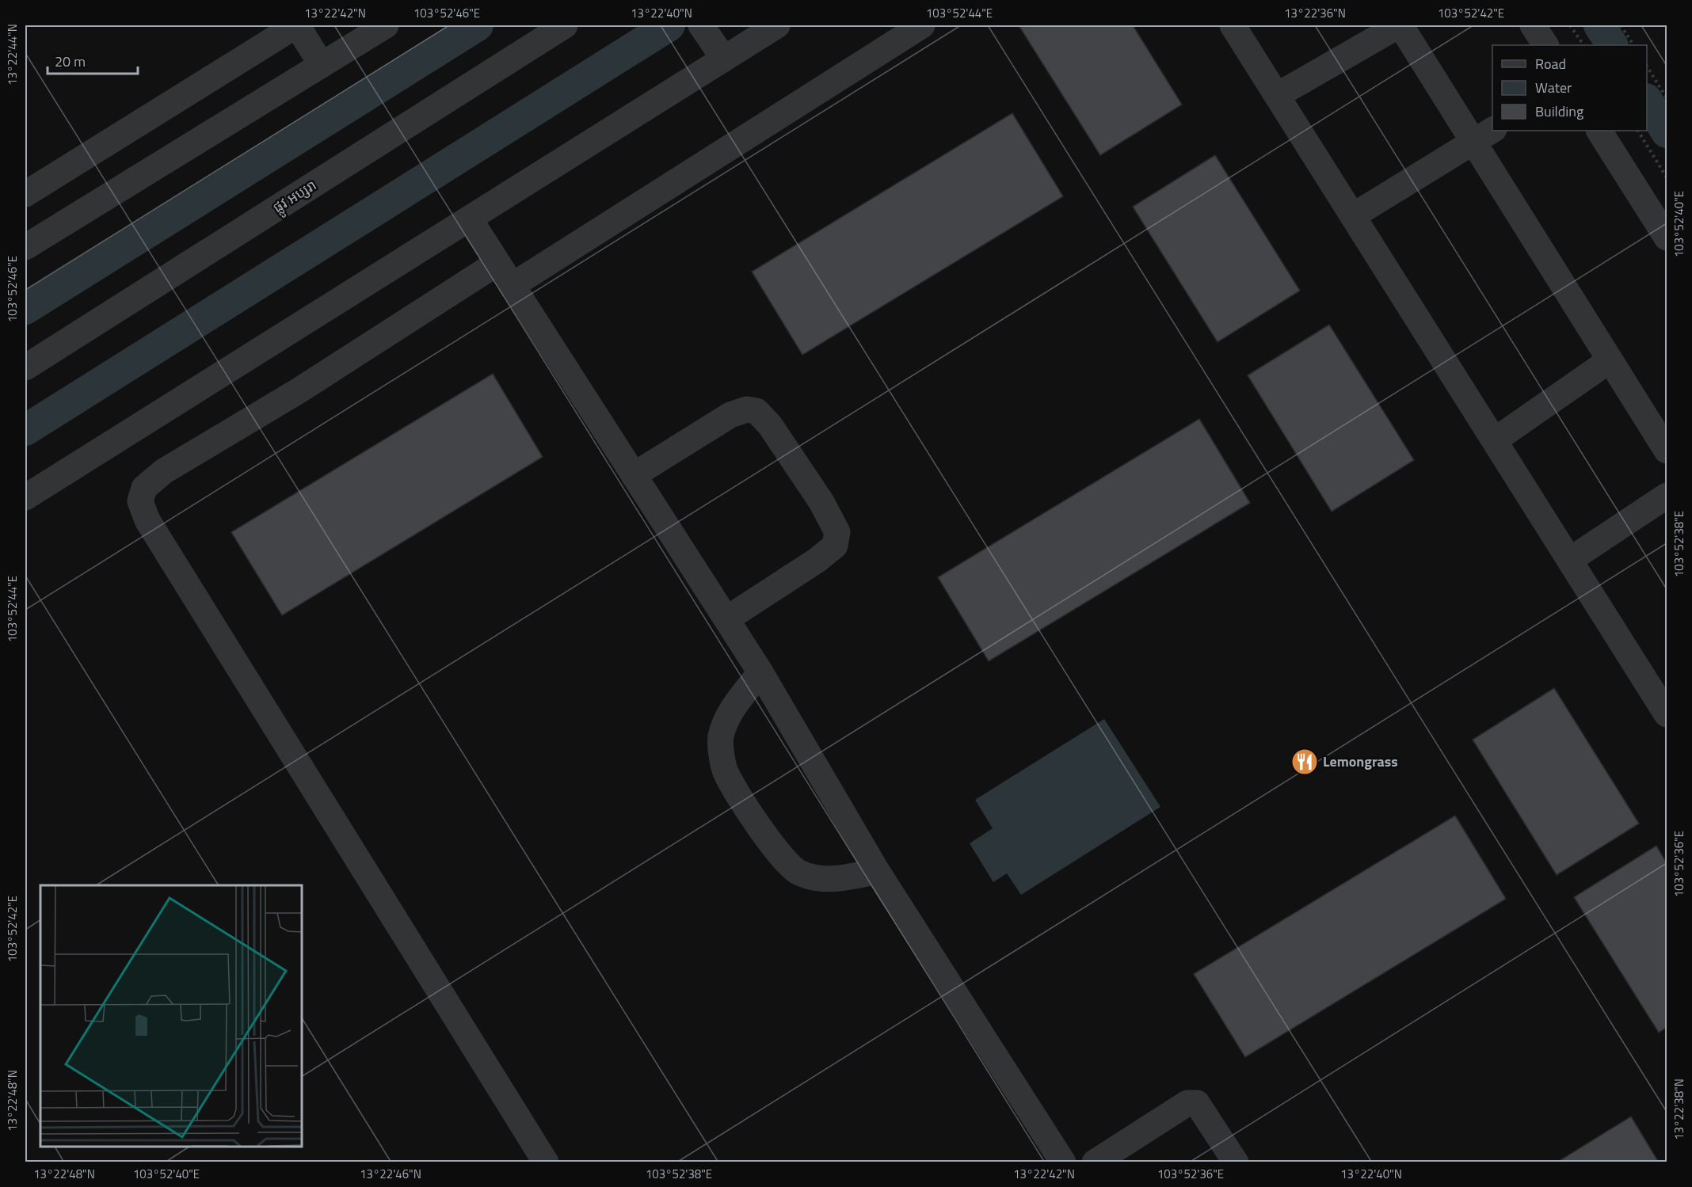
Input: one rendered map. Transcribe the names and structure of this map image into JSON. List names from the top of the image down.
{
  "streets": {
    "street": ["ផ្លូវ អប្សរា"]
  },
  "places": {
    "restaurant": ["Lemongrass"]
  },
  "legend": ["Road", "Water", "Building"],
  "scale_bar": "20 m",
  "coordinates": [
    "13°22'42\"N",
    "103°52'46\"E",
    "13°22'40\"N",
    "103°52'44\"E",
    "13°22'36\"N",
    "103°52'42\"E",
    "13°22'44\"N",
    "103°52'40\"E",
    "103°52'38\"E",
    "103°52'36\"E",
    "13°22'48\"N",
    "13°22'38\"N",
    "13°22'46\"N"
  ]
}
